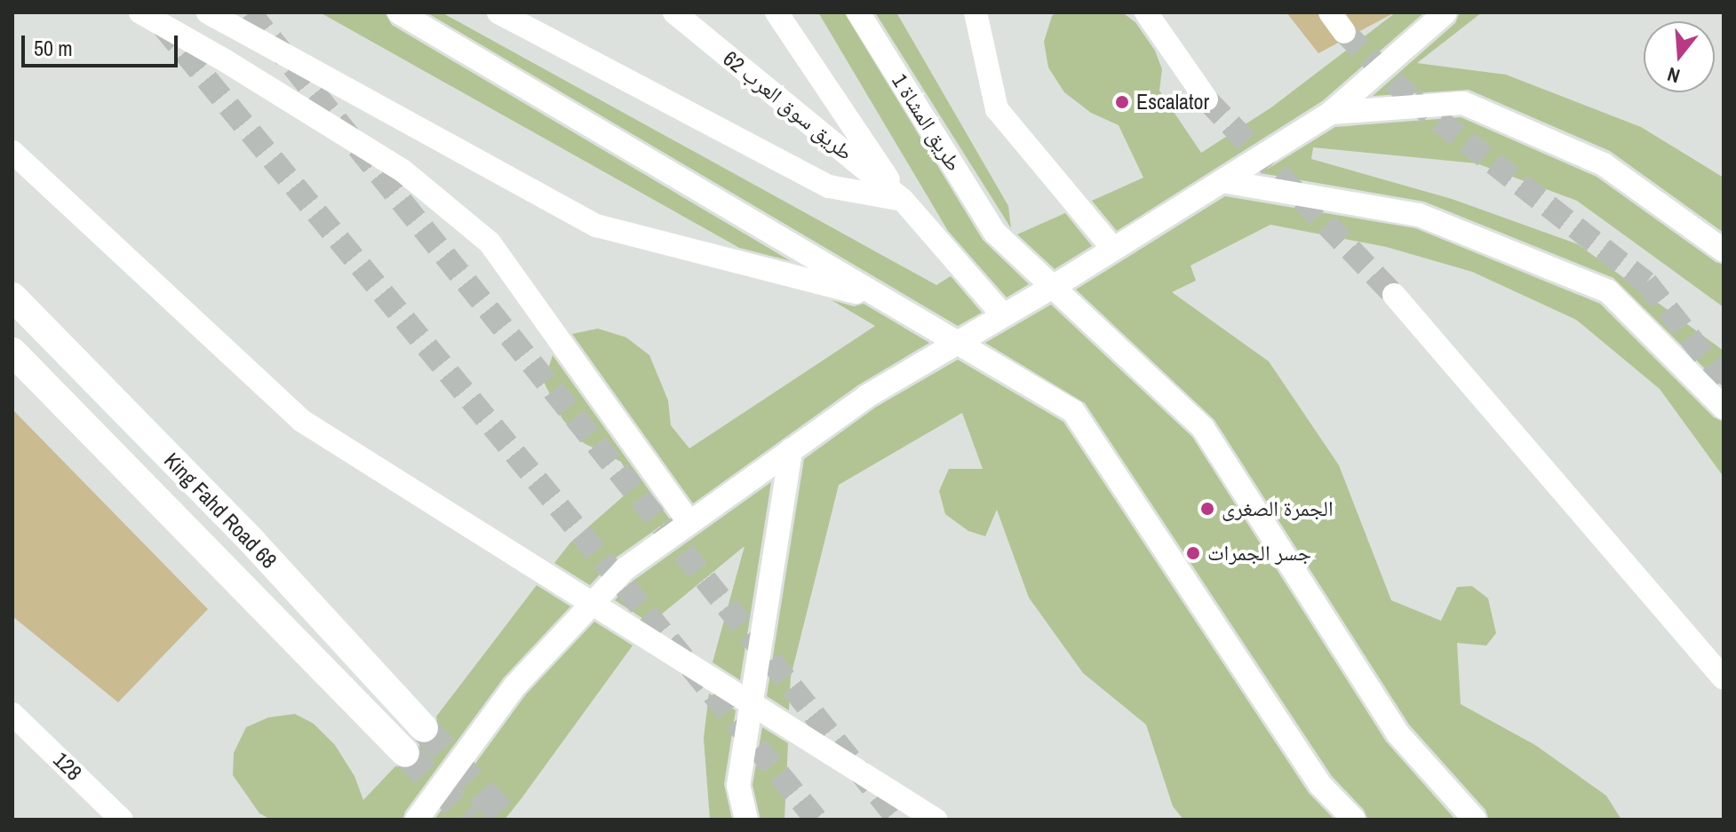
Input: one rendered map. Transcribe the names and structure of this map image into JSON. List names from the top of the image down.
{
  "streets": {
    "main road": ["King Fahd Road 68"],
    "street": ["طريق سوق العرب 62", "طريق المشاة 1", "128"]
  },
  "places": ["Escalator", "الجمرة الصغرى", "جسر الجمرات"],
  "scale_bar": "50 m",
  "north": "bottom"
}
